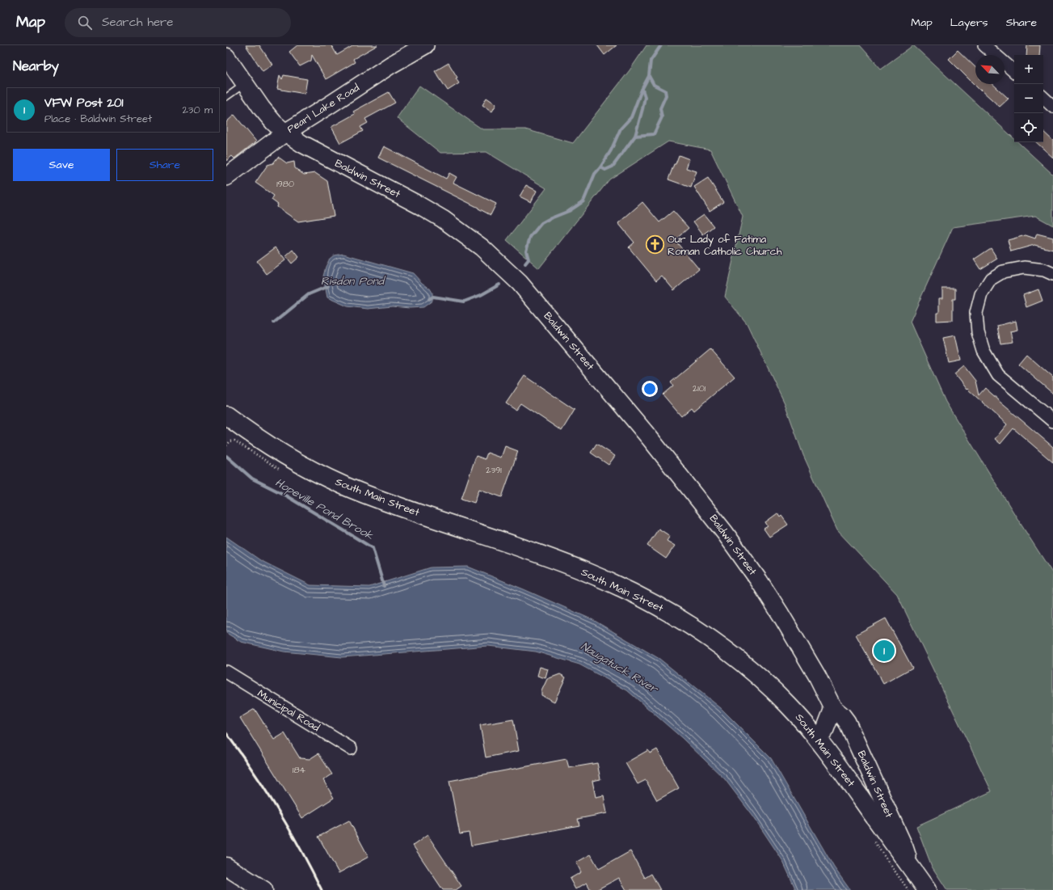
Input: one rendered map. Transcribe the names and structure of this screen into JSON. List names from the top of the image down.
{
  "streets": {
    "main road": ["Pearl Lake Road", "Baldwin Street", "South Main Street"],
    "street": ["Municipal Road"]
  },
  "crossings": [
    ["Pearl Lake Road", "Baldwin Street"],
    ["Baldwin Street", "South Main Street"]
  ],
  "water": ["Risdon Pond", "Hopeville Pond Brook", "Naugatuck River"],
  "places": {
    "church": ["Our Lady of Fatima Roman Catholic Church"]
  },
  "house_numbers": [
    "1980",
    "2101",
    "2391",
    "184"
  ],
  "north": "top left",
  "page": {
    "header": "Map",
    "search": "Search here",
    "nav": ["Map", "Layers", "Share"],
    "heading": "Nearby",
    "map_buttons": ["+", "−"],
    "list": [
      {
        "mark": "1",
        "name": "VFW Post 201",
        "note": "Place · Baldwin Street",
        "value": "230 m"
      }
    ],
    "buttons": ["Save", "Share"],
    "pins": "1"
  }
}
